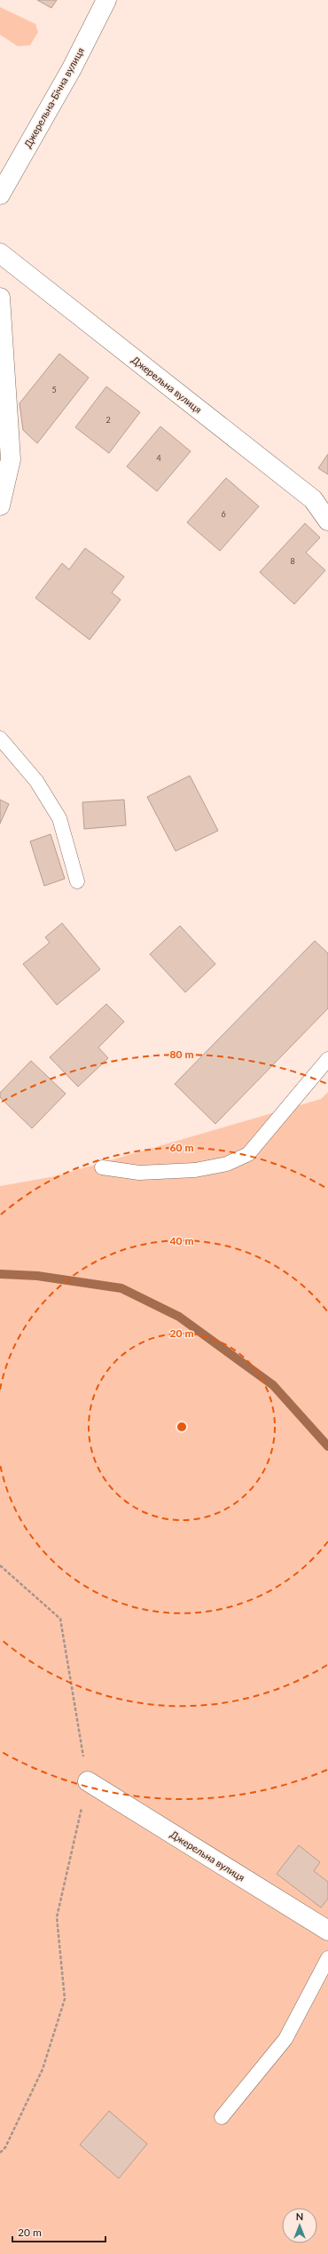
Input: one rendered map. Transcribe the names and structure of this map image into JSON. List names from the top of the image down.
{
  "streets": {
    "street": ["Джерельна-Бічна вулиця", "Джерельна вулиця"]
  },
  "house_numbers": [
    "5",
    "2",
    "4",
    "6",
    "8"
  ],
  "scale_bar": "20 m",
  "north": "top",
  "rings": [
    "80 m",
    "60 m",
    "40 m",
    "20 m"
  ]
}
